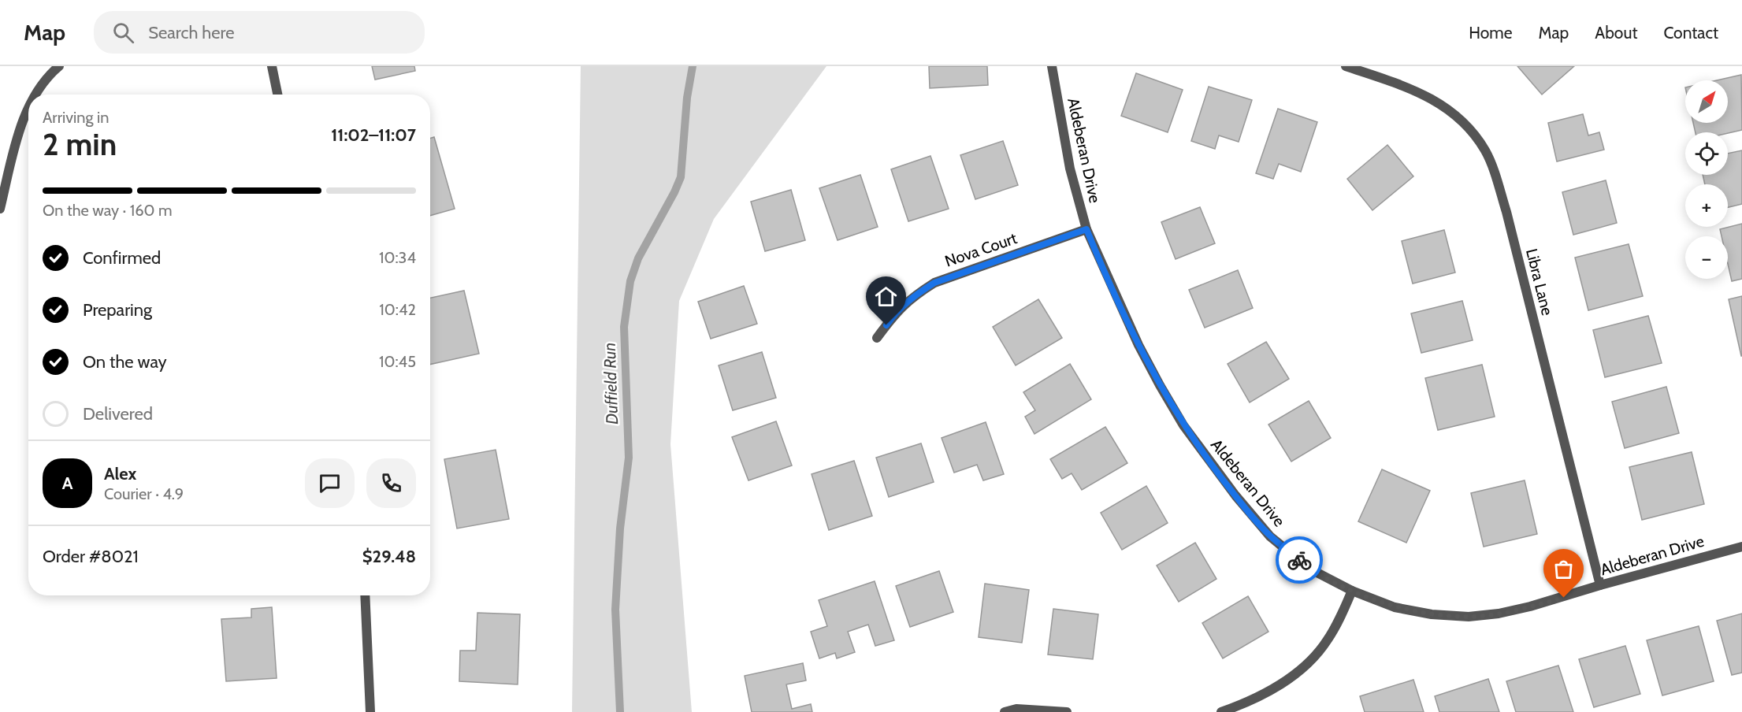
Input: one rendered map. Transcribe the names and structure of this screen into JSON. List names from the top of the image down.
{
  "streets": {
    "street": ["Aldeberan Drive", "Nova Court", "Libra Lane"]
  },
  "crossings": [
    ["Aldeberan Drive", "Nova Court"],
    ["Aldeberan Drive", "Libra Lane"]
  ],
  "water": ["Duffield Run"],
  "north": "top right",
  "page": {
    "header": "Map",
    "search": "Search here",
    "nav": [
      "Home",
      "Map",
      "About",
      "Contact"
    ],
    "map_buttons": ["+", "−"],
    "heading": ["2 min", "Arriving in", "11:02–11:07"],
    "panel": [
      "Alex",
      "Courier · 4.9",
      "Order #8021",
      "$29.48"
    ],
    "bar": "On the way · 160 m",
    "list": [
      ["Confirmed", "10:34"],
      ["Preparing", "10:42"],
      ["On the way", "10:45"],
      "Delivered"
    ],
    "round": "A"
  }
}
